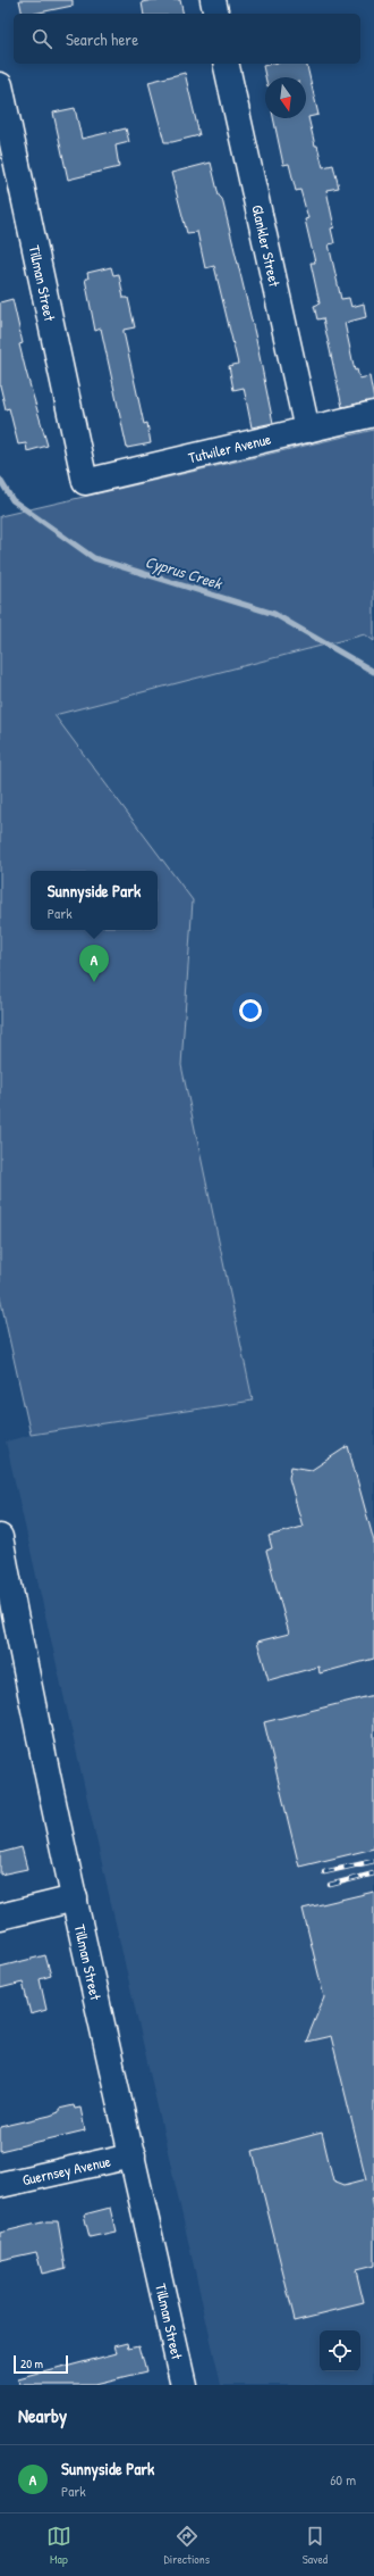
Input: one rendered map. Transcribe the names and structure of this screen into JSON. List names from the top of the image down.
{
  "streets": {
    "street": [
      "Glankler Street",
      "Tillman Street",
      "Tutwiler Avenue",
      "Guernsey Avenue"
    ]
  },
  "crossings": [
    ["Glankler Street", "Tutwiler Avenue"],
    ["Tillman Street", "Tutwiler Avenue"],
    ["Tillman Street", "Guernsey Avenue"]
  ],
  "water": ["Cyprus Creek"],
  "scale_bar": "20 m",
  "north": "bottom",
  "page": {
    "search": "Search here",
    "popup": ["Sunnyside Park", "Park"],
    "pins": "A",
    "scale": "20 m",
    "heading": "Nearby",
    "list": [
      {
        "mark": "A",
        "name": "Sunnyside Park",
        "note": "Park",
        "value": "60 m"
      }
    ],
    "nav": ["Map", "Directions", "Saved"]
  }
}
